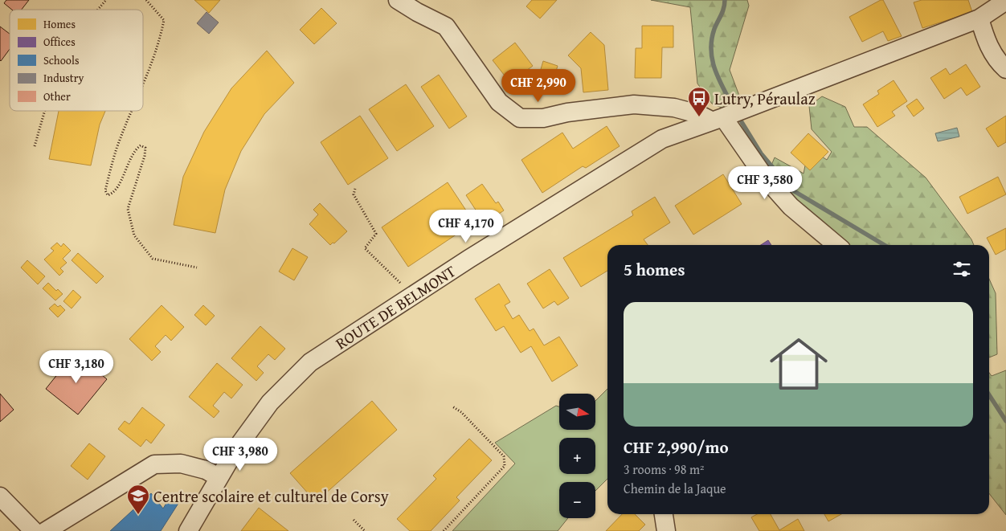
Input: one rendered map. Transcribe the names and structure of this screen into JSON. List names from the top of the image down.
{
  "streets": {
    "street": ["ROUTE DE BELMONT"]
  },
  "places": {
    "bus stop": ["Lutry, Péraulaz"],
    "school or university": ["Centre scolaire et culturel de Corsy"]
  },
  "legend": [
    "Homes",
    "Offices",
    "Schools",
    "Industry",
    "Other"
  ],
  "north": "right",
  "page": {
    "price": [
      "CHF 2,990",
      "CHF 3,580",
      "CHF 4,170",
      "CHF 3,180",
      "CHF 3,980"
    ],
    "heading": "5 homes",
    "list": [
      {
        "name": "CHF 2,990/mo",
        "note": "3 rooms · 98 m² · Chemin de la Jaque"
      }
    ],
    "map_buttons": ["+", "−"]
  }
}
